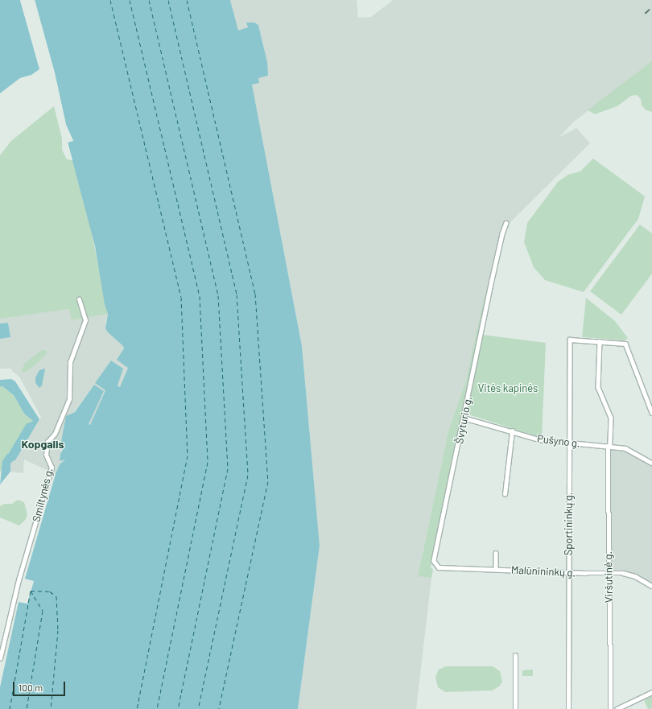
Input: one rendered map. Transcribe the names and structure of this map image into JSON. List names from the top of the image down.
{
  "streets": {
    "street": [
      "Švyturio g.",
      "Pušyno g.",
      "Smiltynės g.",
      "Sportininkų g.",
      "Malūnininkų g.",
      "Viršutinė g."
    ]
  },
  "crossings": [
    ["Švyturio g.", "Pušyno g."],
    ["Švyturio g.", "Malūnininkų g."],
    ["Pušyno g.", "Sportininkų g."],
    ["Pušyno g.", "Viršutinė g."],
    ["Sportininkų g.", "Malūnininkų g."],
    ["Sportininkų g.", "Viršutinė g."],
    ["Malūnininkų g.", "Viršutinė g."]
  ],
  "districts": ["Kopgalis"],
  "parks": ["Vitės kapinės"],
  "scale_bar": "100 m"
}
